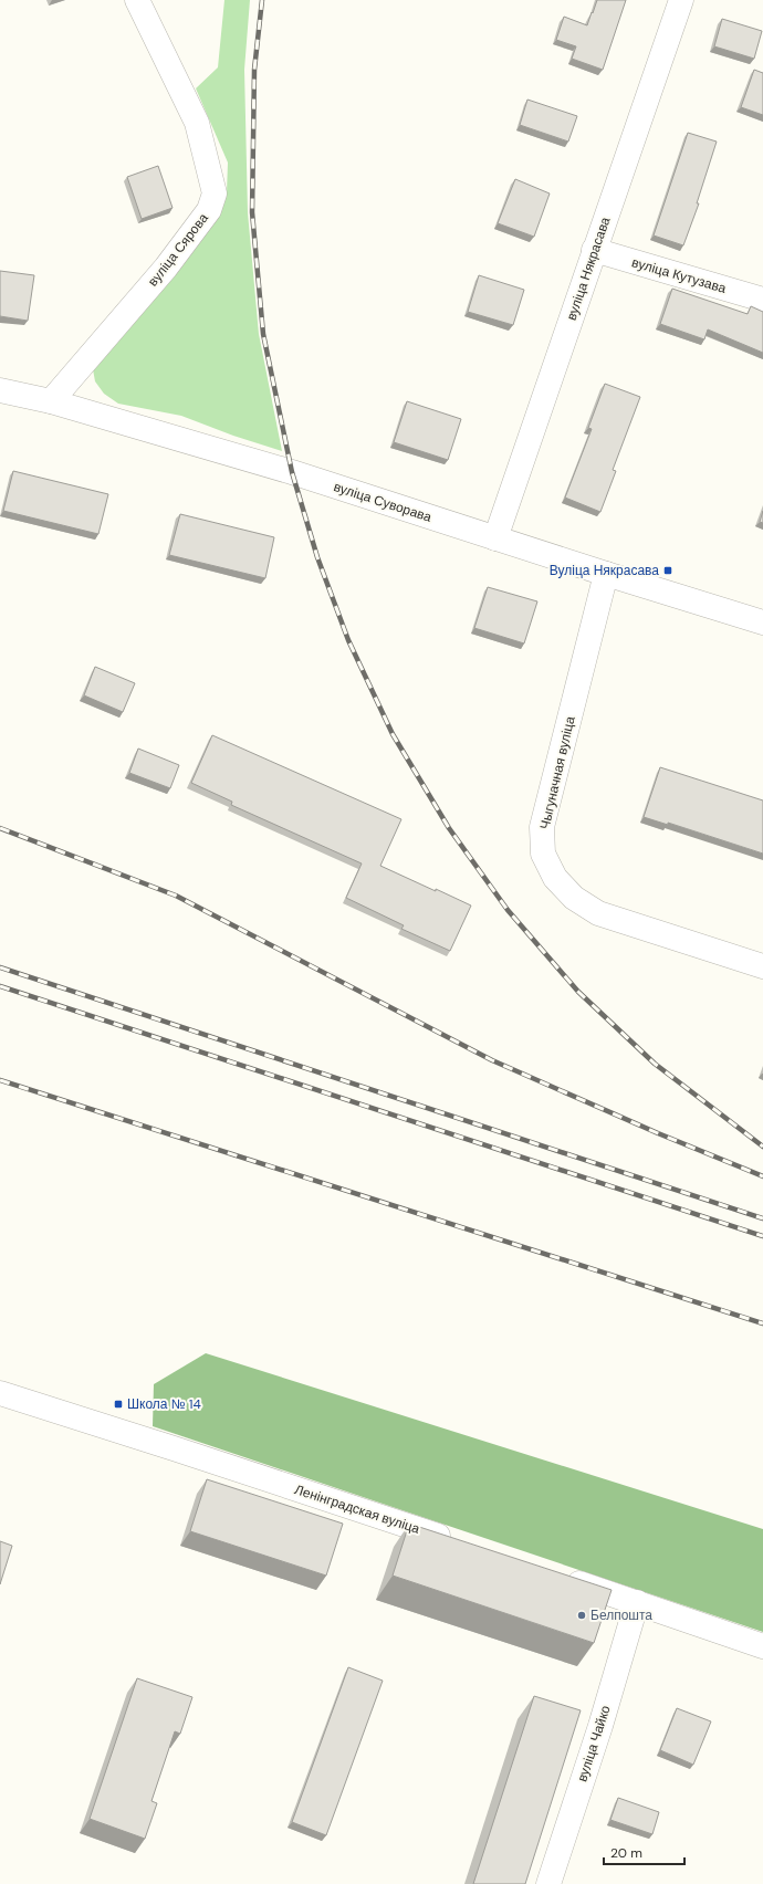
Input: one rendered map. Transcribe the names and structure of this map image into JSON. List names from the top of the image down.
{
  "streets": {
    "street": [
      "вуліца Сярова",
      "вуліца Някрасава",
      "вуліца Кутузава",
      "вуліца Суворава",
      "Чыгуначная вуліца",
      "Ленінградская вуліца",
      "вуліца Чайко"
    ]
  },
  "crossings": [
    ["вуліца Сярова", "вуліца Суворава"],
    ["вуліца Някрасава", "вуліца Кутузава"],
    ["вуліца Някрасава", "вуліца Суворава"],
    ["вуліца Суворава", "Чыгуначная вуліца"]
  ],
  "places": {
    "transit": ["Вуліца Някрасава", "Школа № 14"],
    "other": ["Белпошта"]
  },
  "scale_bar": "20 m"
}
